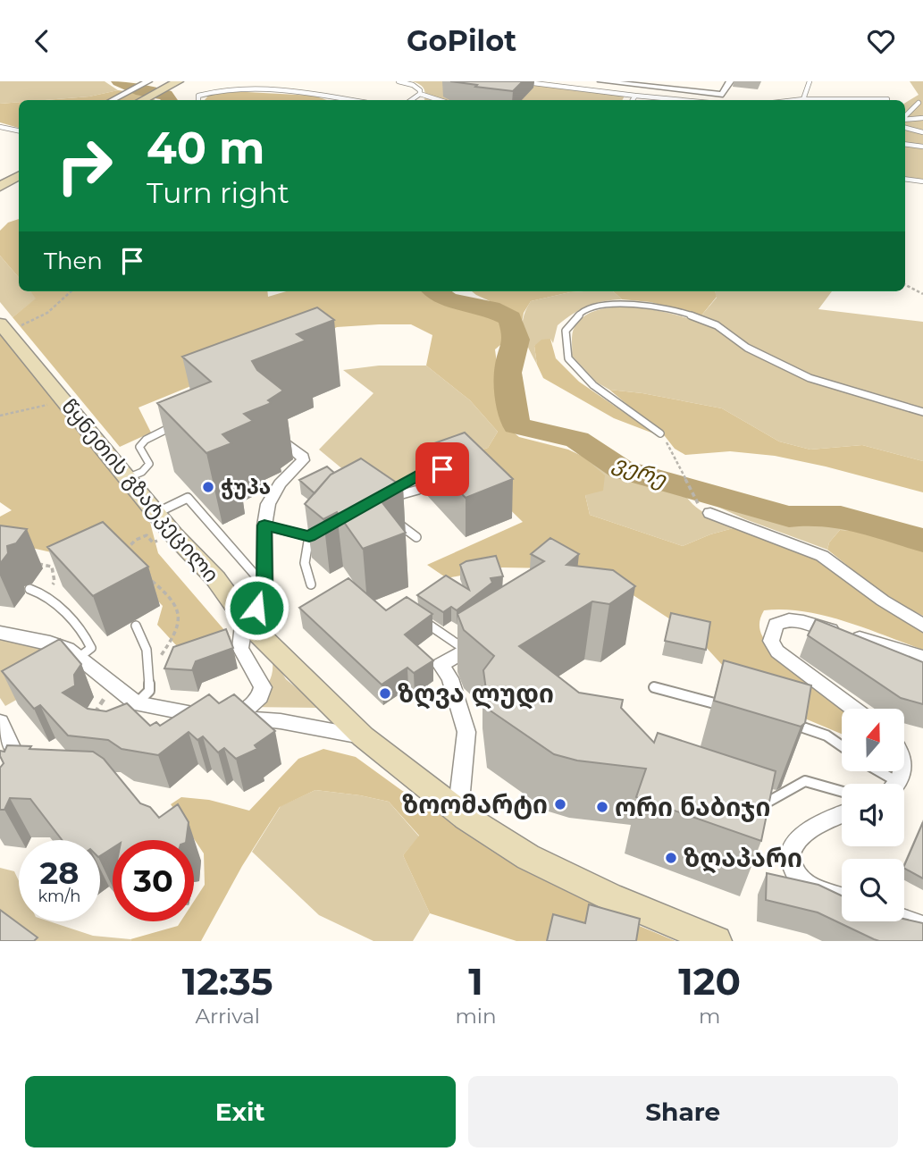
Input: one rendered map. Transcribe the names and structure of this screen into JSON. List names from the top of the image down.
{
  "streets": {
    "main road": ["წყნეთის გზატკეცილი"]
  },
  "water": ["ვერე"],
  "places": [
    "ჭუპა",
    "ზღვა ლუდი",
    "ზოომარტი",
    "ორი ნაბიჯი",
    "ზღაპარი"
  ],
  "north": "top",
  "page": {
    "header": "GoPilot",
    "turn": ["40 m", "Turn right"],
    "then": "Then",
    "speed": "28 km/h",
    "limit": "30",
    "eta": [
      "12:35",
      "Arrival",
      "1",
      "min",
      "120",
      "m"
    ],
    "buttons": ["Exit", "Share"]
  }
}
